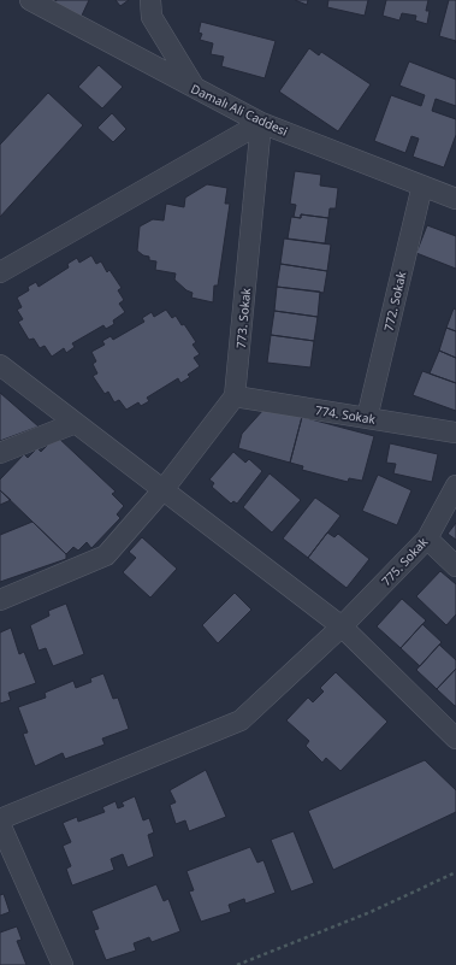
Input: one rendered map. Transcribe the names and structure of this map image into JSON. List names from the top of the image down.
{
  "streets": {
    "street": [
      "Damalı Ali Caddesi",
      "772. Sokak",
      "773. Sokak",
      "774. Sokak",
      "775. Sokak"
    ]
  },
  "crossings": [
    ["Damalı Ali Caddesi", "772. Sokak"],
    ["Damalı Ali Caddesi", "773. Sokak"],
    ["772. Sokak", "774. Sokak"],
    ["773. Sokak", "774. Sokak"]
  ]
}
